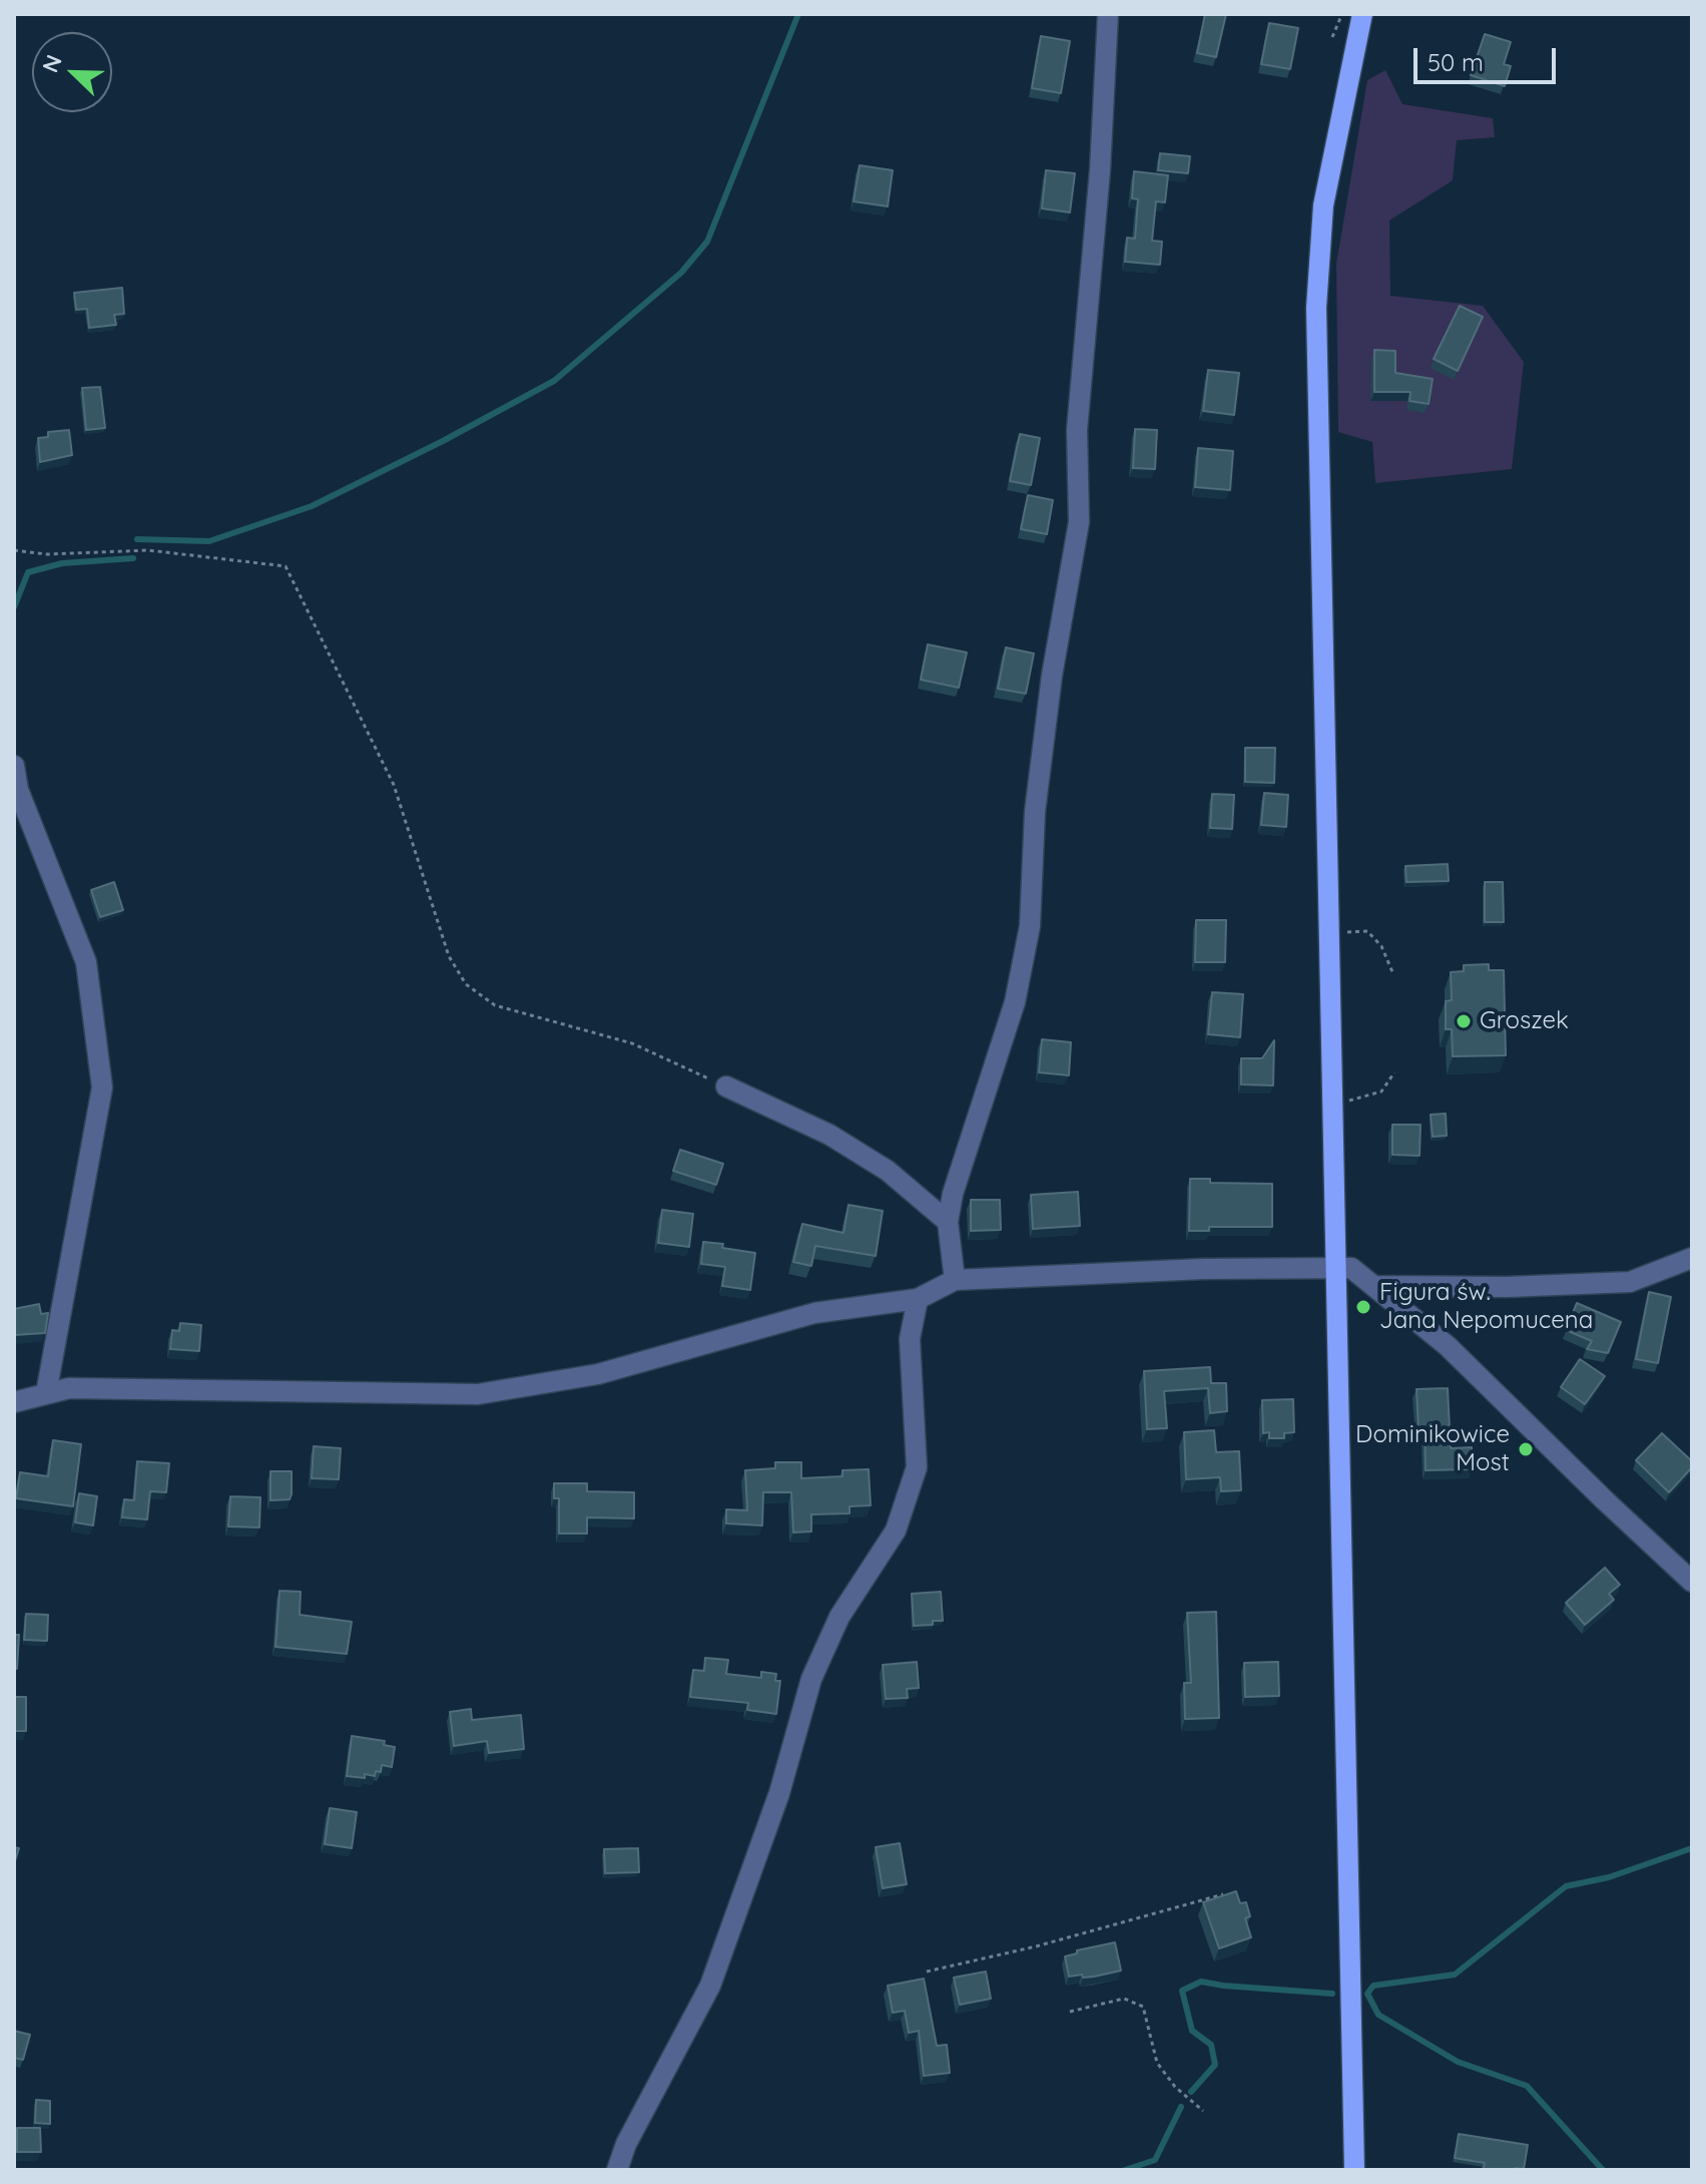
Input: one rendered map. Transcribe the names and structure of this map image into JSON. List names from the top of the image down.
{
  "places": ["Groszek", "Figura św. Jana Nepomucena", "Dominikowice Most"],
  "scale_bar": "50 m",
  "north": "top left"
}
